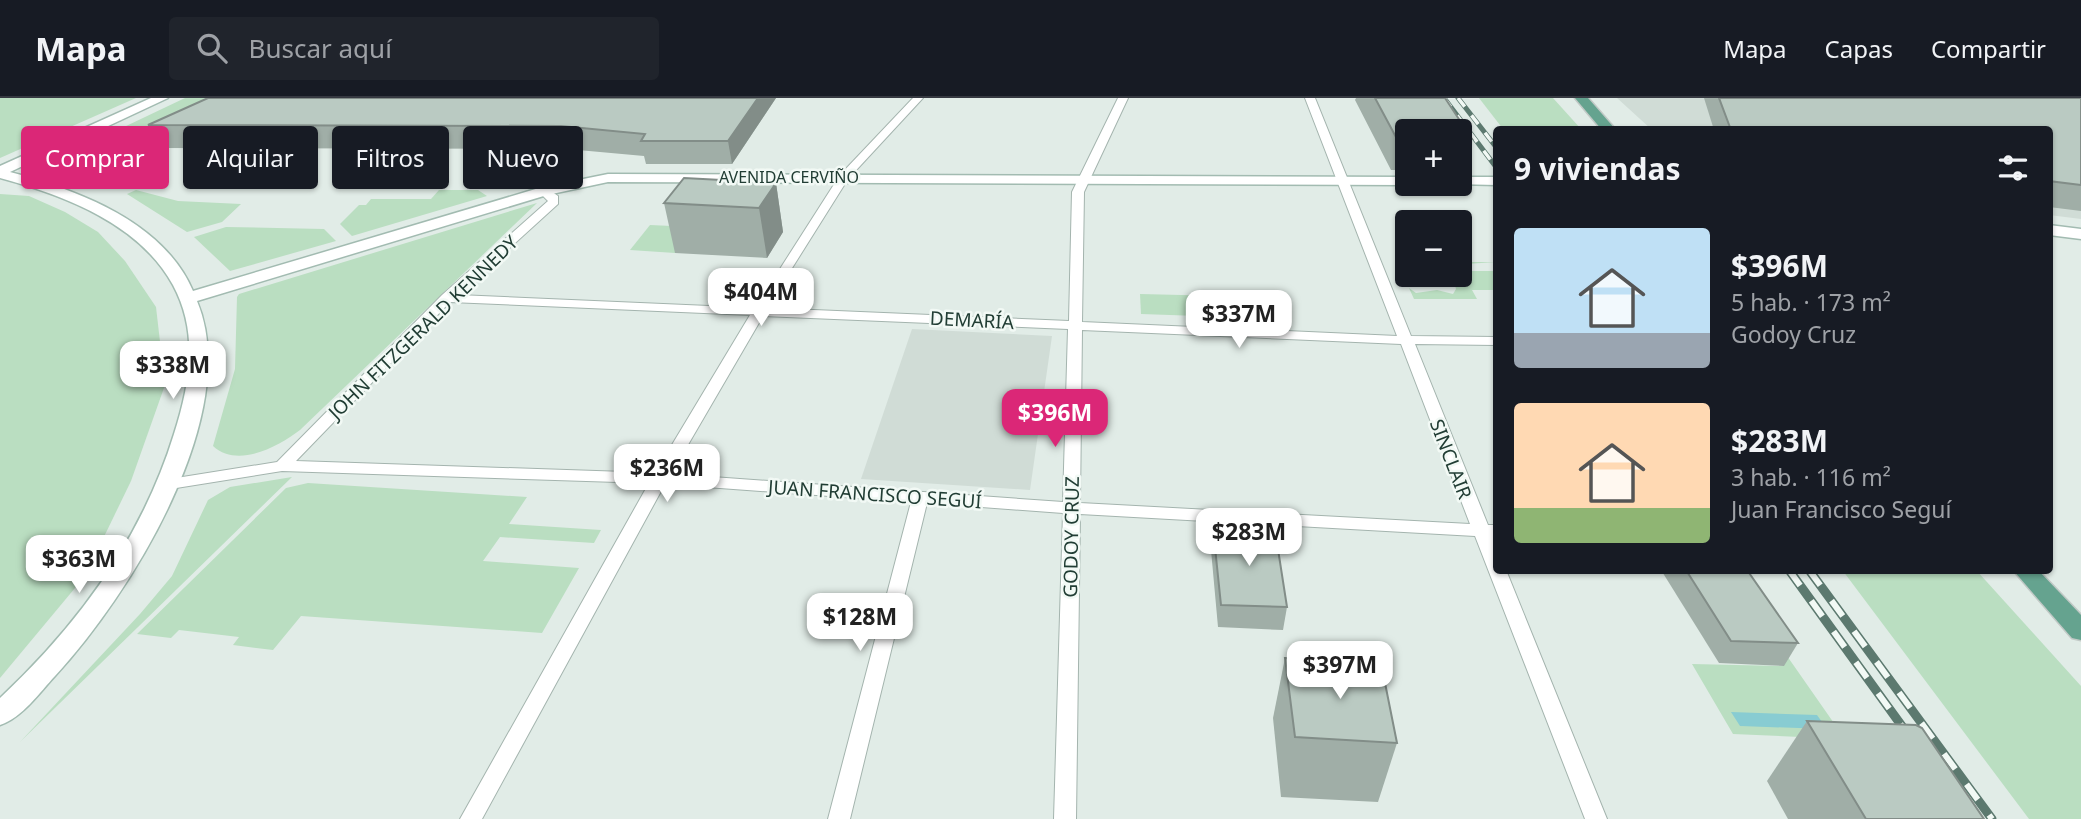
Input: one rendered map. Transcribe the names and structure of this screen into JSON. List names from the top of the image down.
{
  "streets": {
    "main road": ["AVENIDA CERVIÑO"],
    "street": [
      "DEMARÍA",
      "JOHN FITZGERALD KENNEDY",
      "SINCLAIR",
      "JUAN FRANCISCO SEGUÍ",
      "GODOY CRUZ"
    ]
  },
  "crossings": [
    ["AVENIDA CERVIÑO", "JOHN FITZGERALD KENNEDY"],
    ["AVENIDA CERVIÑO", "SINCLAIR"],
    ["AVENIDA CERVIÑO", "GODOY CRUZ"],
    ["DEMARÍA", "JOHN FITZGERALD KENNEDY"],
    ["DEMARÍA", "SINCLAIR"],
    ["DEMARÍA", "GODOY CRUZ"],
    ["JOHN FITZGERALD KENNEDY", "JUAN FRANCISCO SEGUÍ"],
    ["SINCLAIR", "JUAN FRANCISCO SEGUÍ"],
    ["JUAN FRANCISCO SEGUÍ", "GODOY CRUZ"]
  ],
  "page": {
    "header": "Mapa",
    "search": "Buscar aquí",
    "nav": ["Mapa", "Capas", "Compartir"],
    "map_buttons": ["+", "−"],
    "chip": [
      "Comprar",
      "Alquilar",
      "Filtros",
      "Nuevo"
    ],
    "heading": "9 viviendas",
    "list": [
      {
        "name": "$396M",
        "note": "5 hab. · 173 m² · Godoy Cruz"
      },
      {
        "name": "$283M",
        "note": "3 hab. · 116 m² · Juan Francisco Seguí"
      }
    ],
    "price": [
      "$404M",
      "$337M",
      "$338M",
      "$396M",
      "$236M",
      "$283M",
      "$363M",
      "$128M",
      "$397M"
    ]
  }
}
